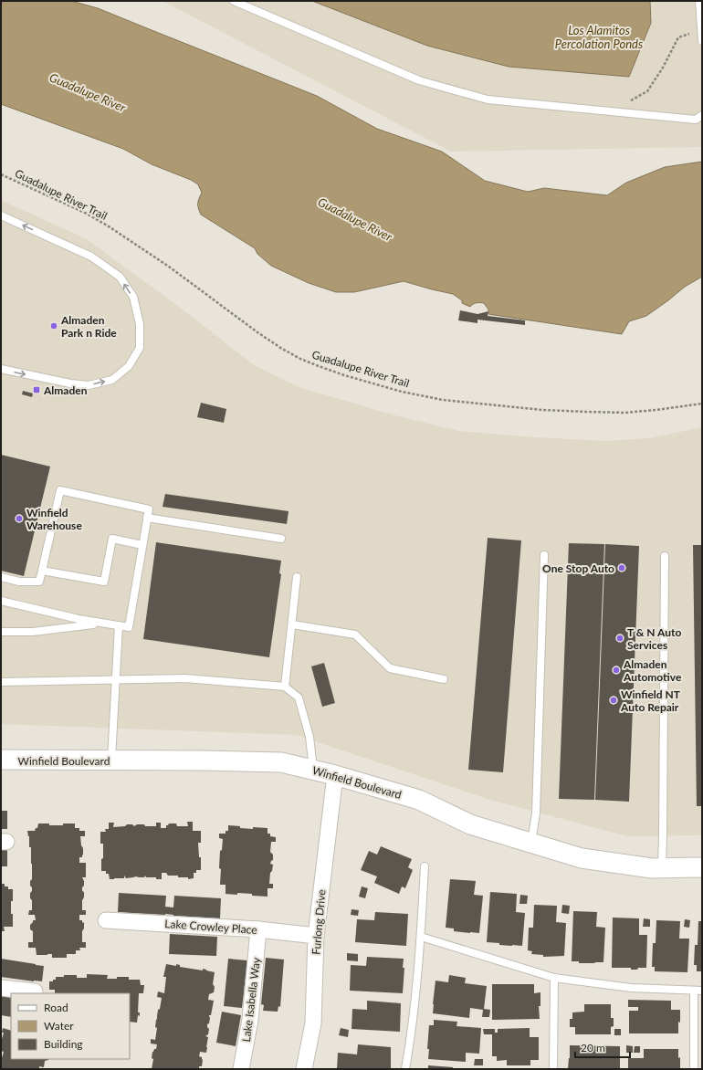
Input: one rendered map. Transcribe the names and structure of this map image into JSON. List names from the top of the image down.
{
  "streets": {
    "street": [
      "Winfield Boulevard",
      "Furlong Drive",
      "Lake Crowley Place",
      "Lake Isabella Way"
    ],
    "path": ["Guadalupe River Trail"]
  },
  "crossings": [
    ["Winfield Boulevard", "Furlong Drive"],
    ["Furlong Drive", "Lake Crowley Place"],
    ["Lake Crowley Place", "Lake Isabella Way"]
  ],
  "water": ["Los Alamitos Percolation Ponds", "Guadalupe River"],
  "places": {
    "other": [
      "Almaden Park n Ride",
      "Winfield Warehouse",
      "One Stop Auto",
      "T & N Auto Services",
      "Almaden Automotive",
      "Winfield NT Auto Repair"
    ],
    "transit": ["Almaden"]
  },
  "legend": ["Road", "Water", "Building"],
  "scale_bar": "20 m"
}
